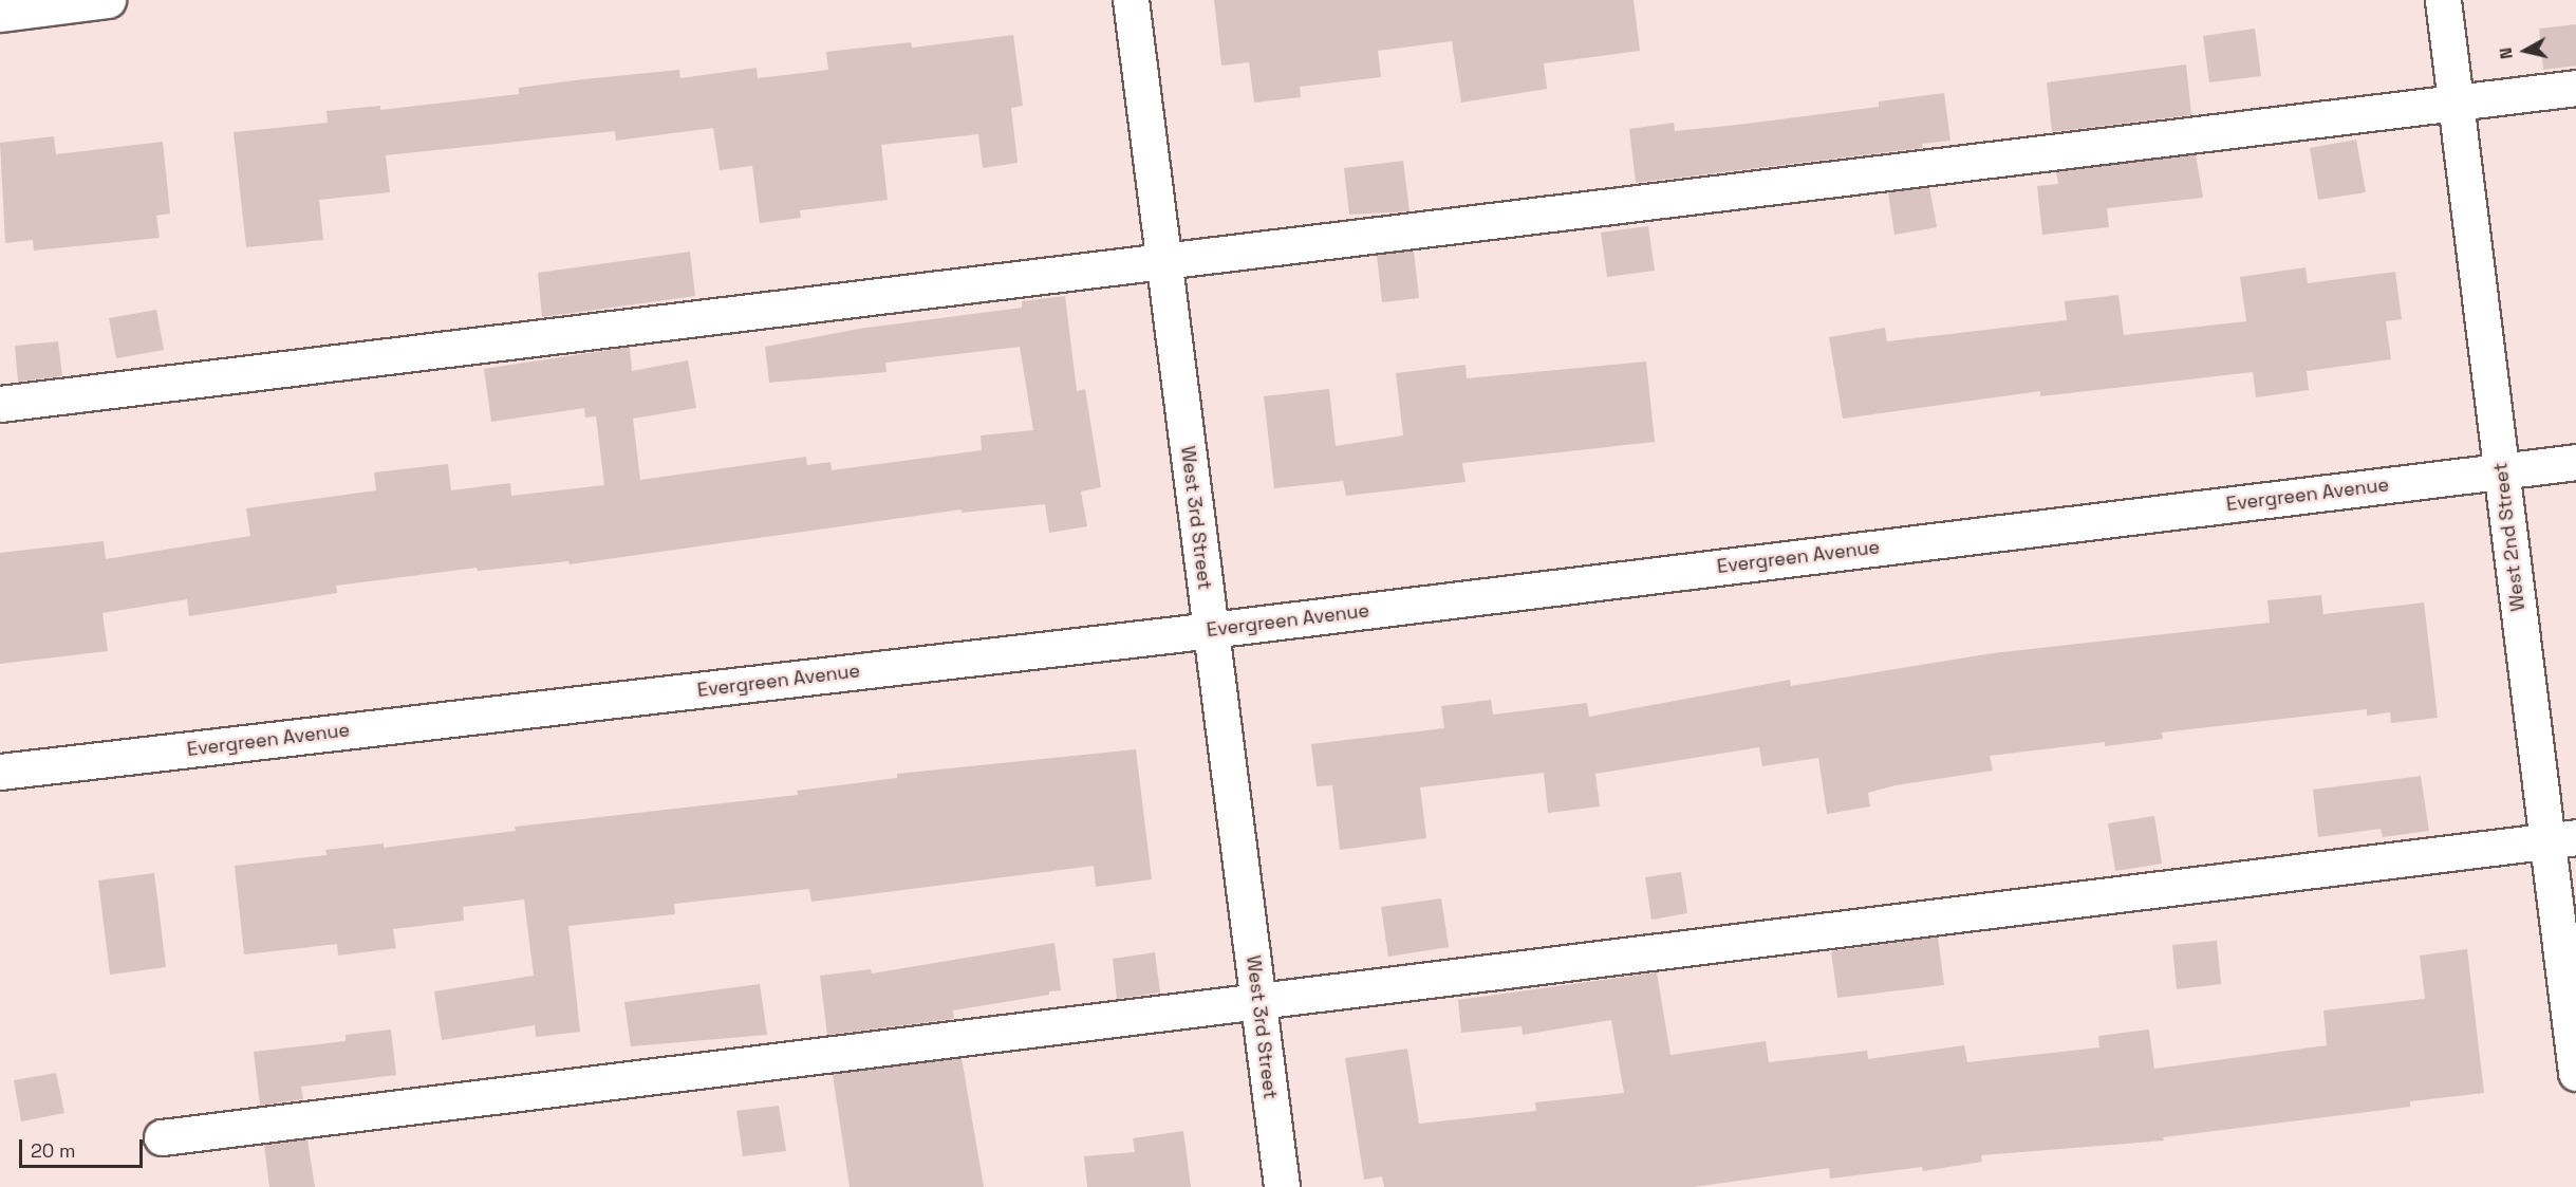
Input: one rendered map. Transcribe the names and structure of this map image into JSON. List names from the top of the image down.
{
  "streets": {
    "street": ["Evergreen Avenue", "West 3rd Street", "West 2nd Street"]
  },
  "crossings": [
    ["Evergreen Avenue", "West 3rd Street"],
    ["Evergreen Avenue", "West 2nd Street"]
  ],
  "scale_bar": "20 m",
  "north": "left"
}
